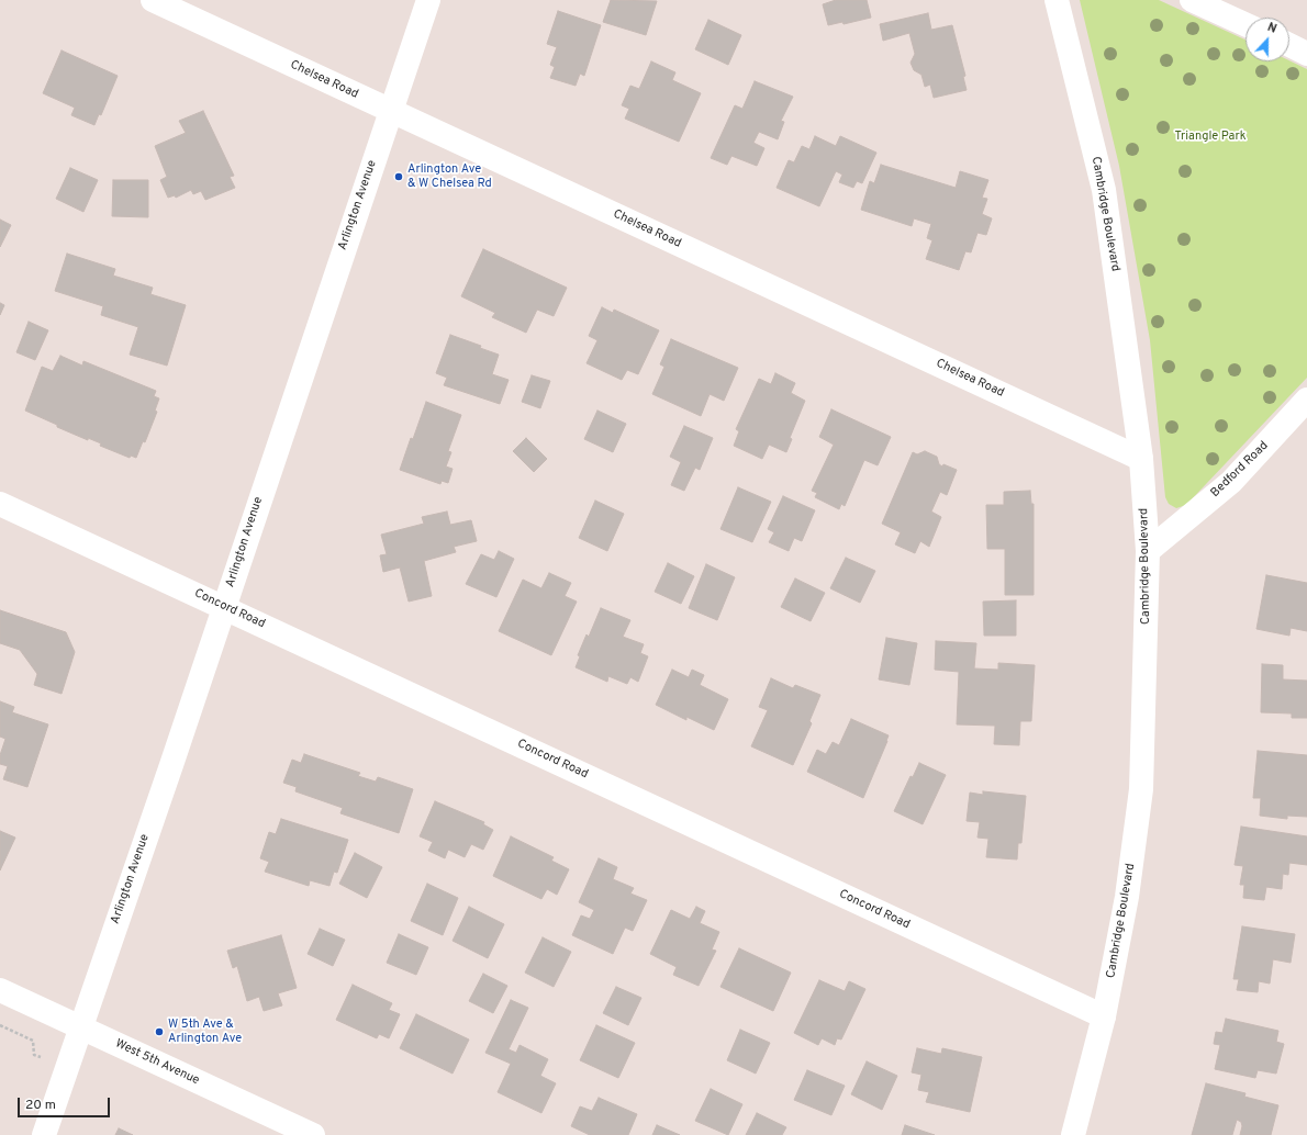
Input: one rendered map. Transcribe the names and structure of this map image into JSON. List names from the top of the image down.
{
  "streets": {
    "street": [
      "Chelsea Road",
      "Arlington Avenue",
      "Cambridge Boulevard",
      "Bedford Road",
      "Concord Road",
      "West 5th Avenue"
    ]
  },
  "crossings": [
    ["Chelsea Road", "Arlington Avenue"],
    ["Chelsea Road", "Cambridge Boulevard"],
    ["Arlington Avenue", "Concord Road"],
    ["Arlington Avenue", "West 5th Avenue"],
    ["Cambridge Boulevard", "Bedford Road"],
    ["Cambridge Boulevard", "Concord Road"]
  ],
  "parks": ["Triangle Park"],
  "places": ["Arlington Ave & W Chelsea Rd", "W 5th Ave & Arlington Ave"],
  "scale_bar": "20 m",
  "north": "top"
}
